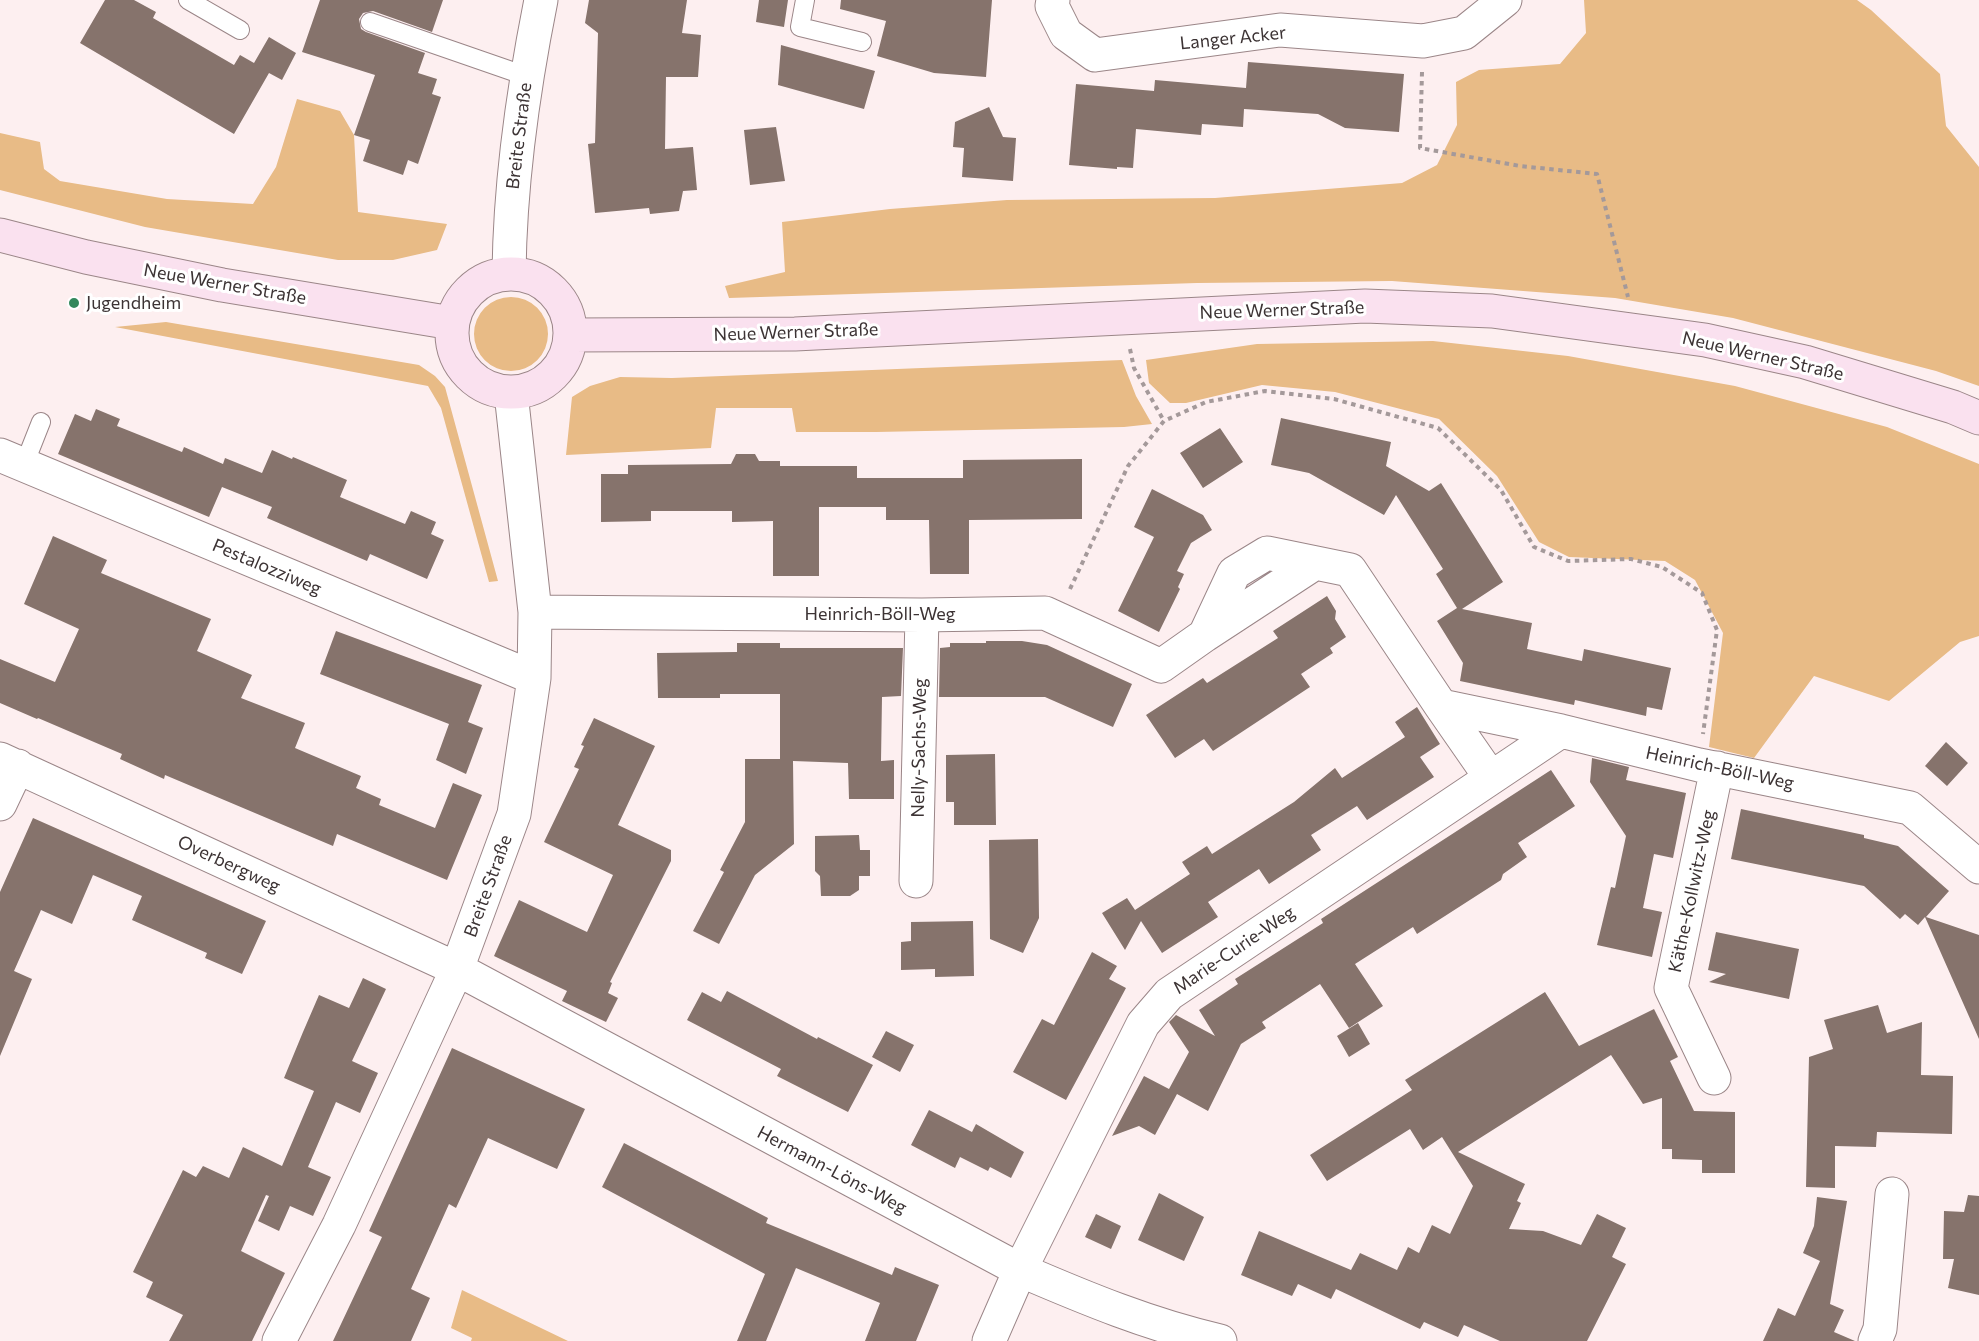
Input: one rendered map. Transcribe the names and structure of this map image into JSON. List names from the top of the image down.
{
  "streets": {
    "main road": ["Neue Werner Straße"],
    "street": [
      "Langer Acker",
      "Breite Straße",
      "Pestalozziweg",
      "Heinrich-Böll-Weg",
      "Nelly-Sachs-Weg",
      "Overbergweg",
      "Käthe-Kollwitz-Weg",
      "Marie-Curie-Weg",
      "Hermann-Löns-Weg"
    ]
  },
  "crossings": [
    ["Breite Straße", "Neue Werner Straße"],
    ["Breite Straße", "Pestalozziweg"],
    ["Breite Straße", "Heinrich-Böll-Weg"],
    ["Breite Straße", "Overbergweg"],
    ["Breite Straße", "Hermann-Löns-Weg"],
    ["Heinrich-Böll-Weg", "Nelly-Sachs-Weg"],
    ["Heinrich-Böll-Weg", "Käthe-Kollwitz-Weg"],
    ["Heinrich-Böll-Weg", "Marie-Curie-Weg"],
    ["Overbergweg", "Hermann-Löns-Weg"],
    ["Marie-Curie-Weg", "Hermann-Löns-Weg"]
  ],
  "places": ["Jugendheim"]
}
